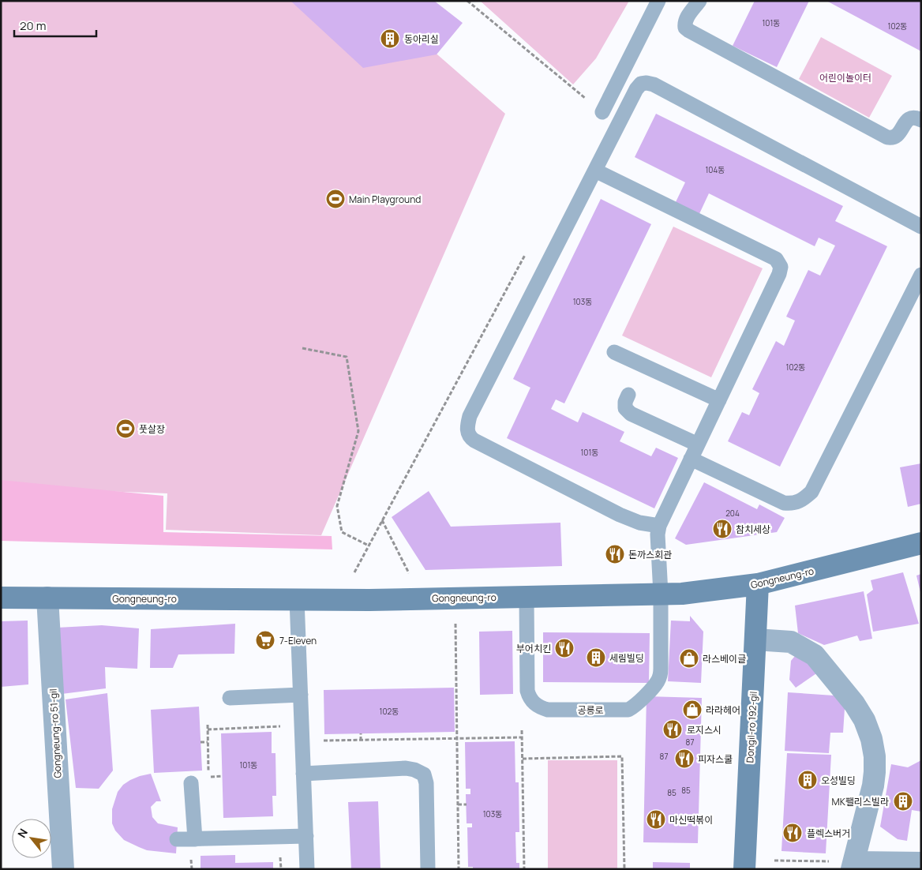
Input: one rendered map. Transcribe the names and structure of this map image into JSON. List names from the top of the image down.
{
  "streets": {
    "street": ["Gongneung-ro", "Dongil-ro 192-gil", "Gongneung-ro 51-gil"],
    "lane": ["공릉로"]
  },
  "crossings": [
    ["Gongneung-ro", "공릉로"],
    ["Gongneung-ro", "Dongil-ro 192-gil"],
    ["Gongneung-ro", "Gongneung-ro 51-gil"]
  ],
  "parks": ["어린이놀이터"],
  "places": {
    "building": [
      "동아리실",
      "세림빌딩",
      "오성빌딩",
      "MK팰리스빌라"
    ],
    "sports": ["Main Playground", "풋살장"],
    "restaurant": [
      "참치세상",
      "돈까스회관",
      "부어치킨",
      "로지스시",
      "피자스쿨",
      "마신떡볶이",
      "플렉스버거"
    ],
    "supermarket": ["7-Eleven"],
    "shop": ["라스베이글", "라라헤어"]
  },
  "house_numbers": [
    "101동",
    "102동",
    "104동",
    "103동",
    "102동",
    "101동",
    "204",
    "102동",
    "87",
    "87",
    "101동",
    "85",
    "85",
    "103동"
  ],
  "scale_bar": "20 m",
  "north": "top left"
}
